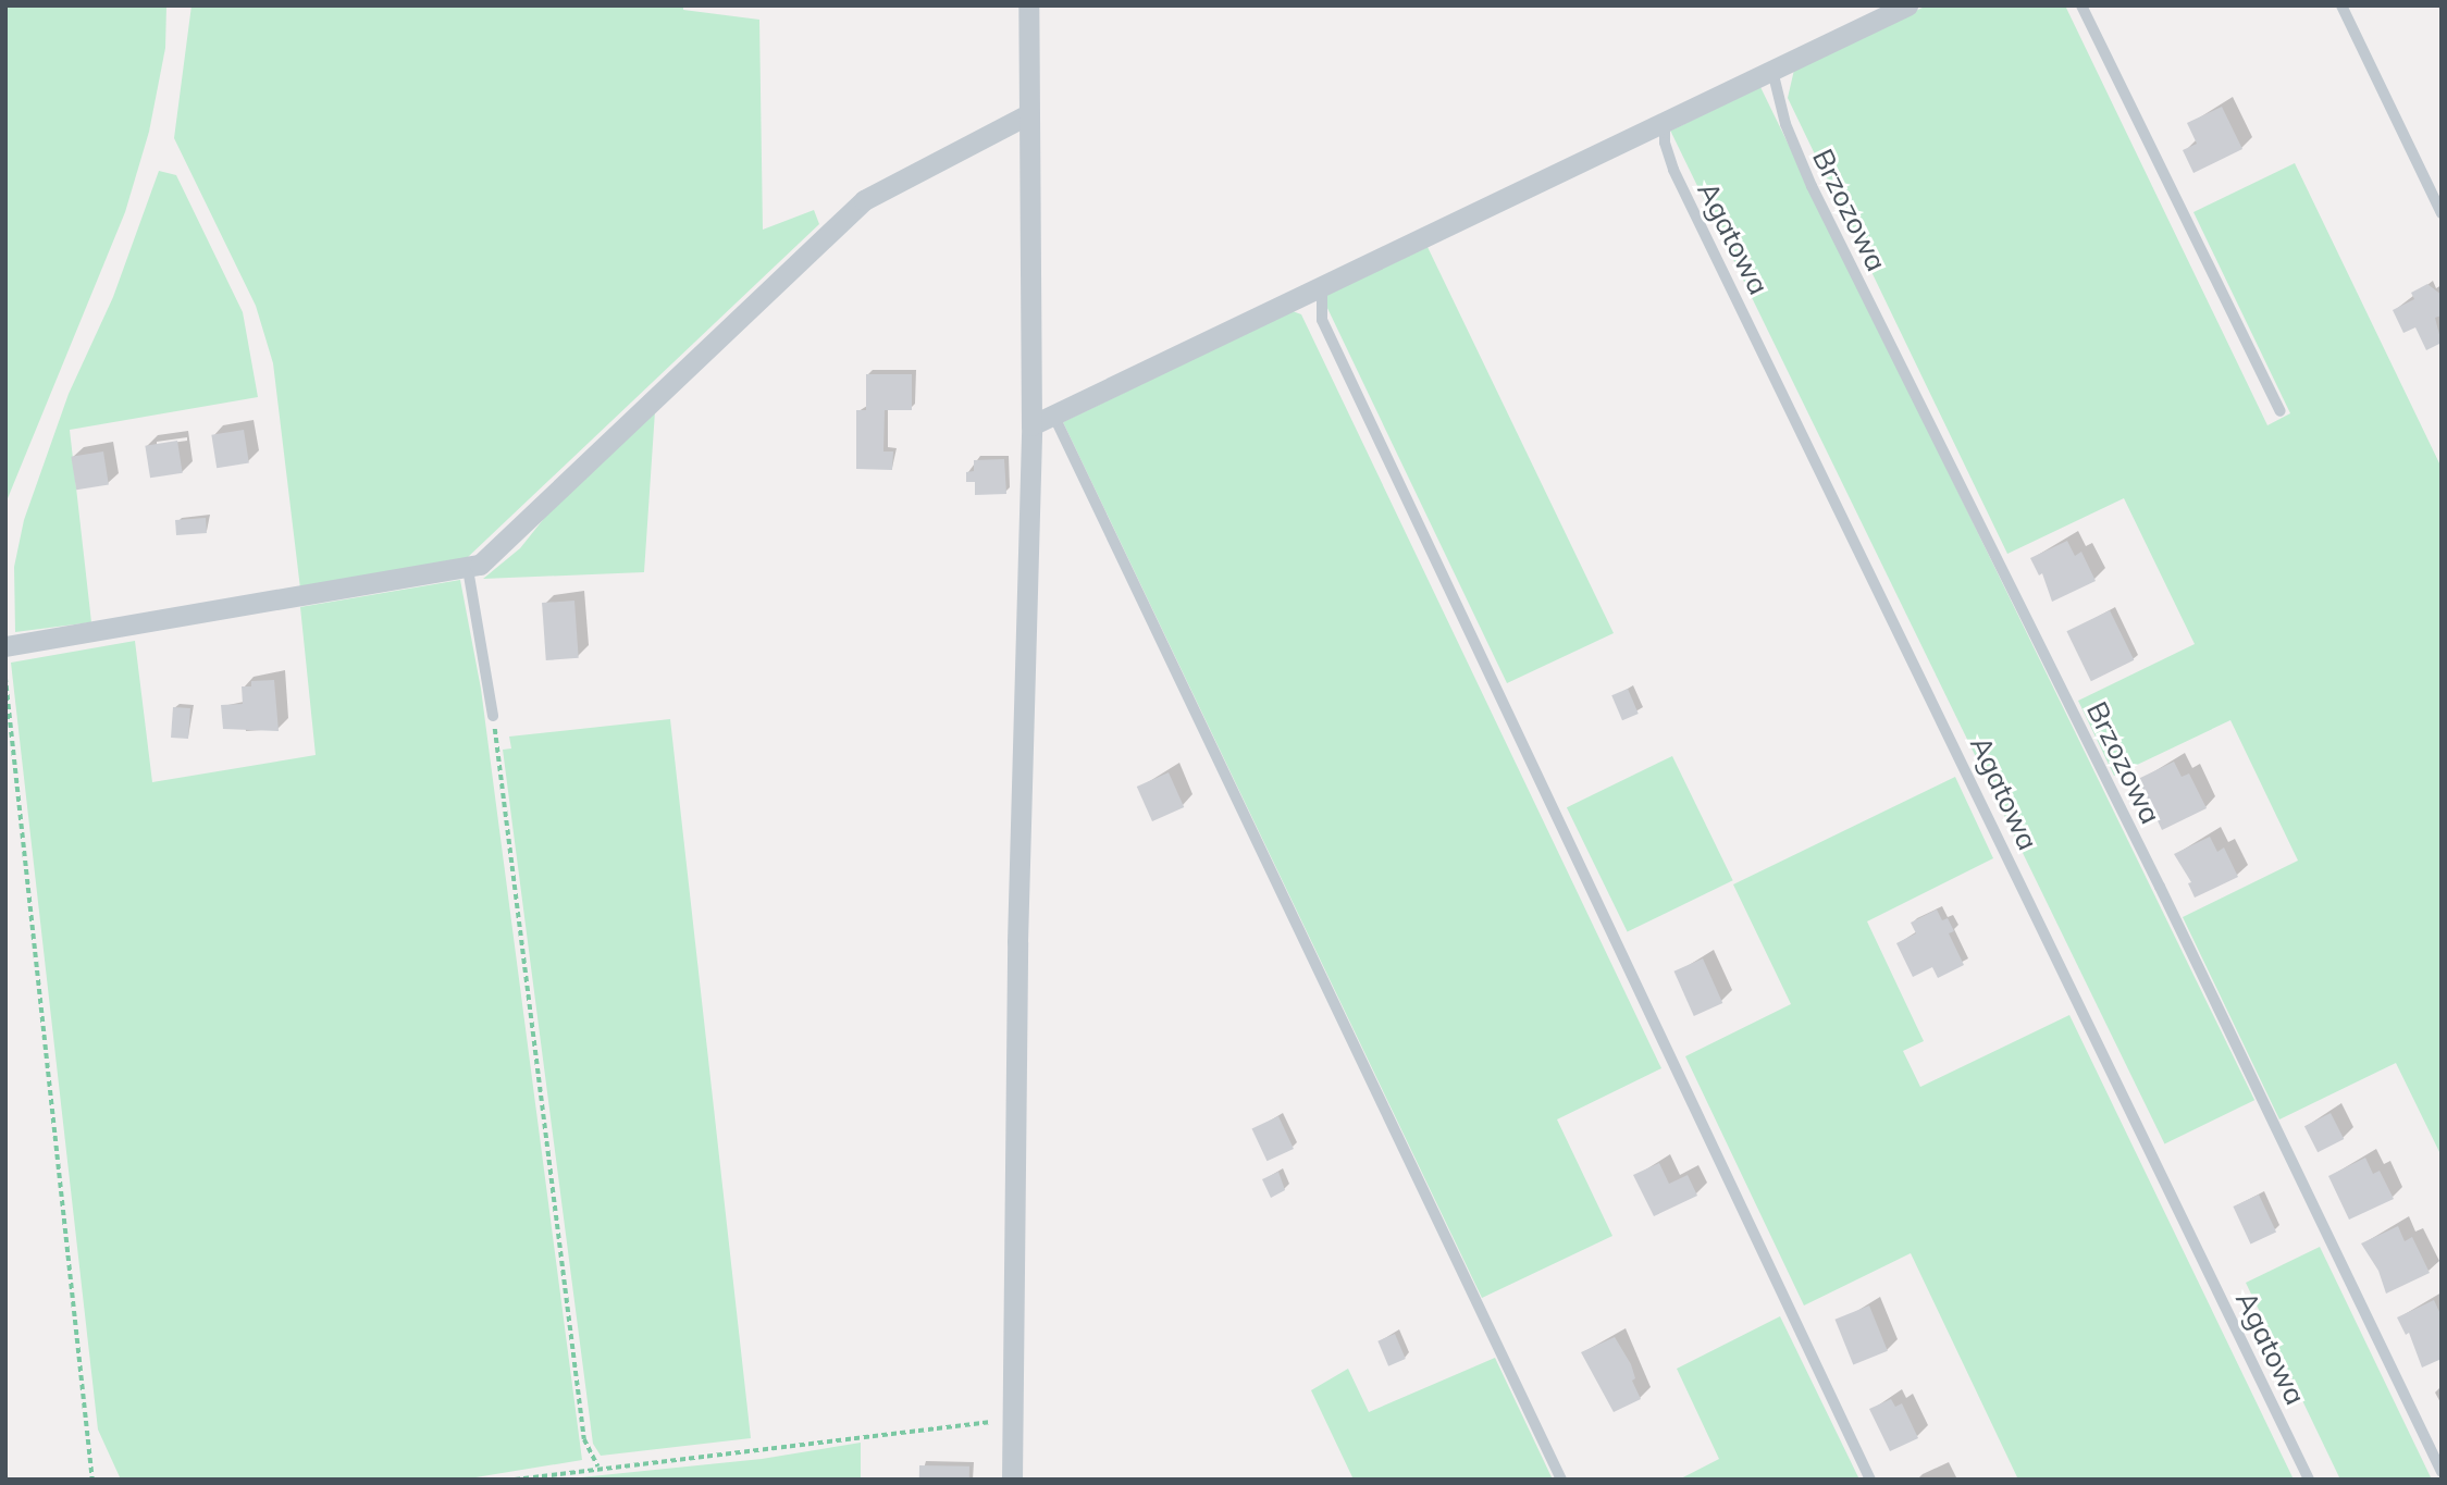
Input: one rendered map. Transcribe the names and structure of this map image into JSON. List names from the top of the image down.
{
  "streets": {
    "lane": ["Brzozowa", "Agatowa"]
  }
}
